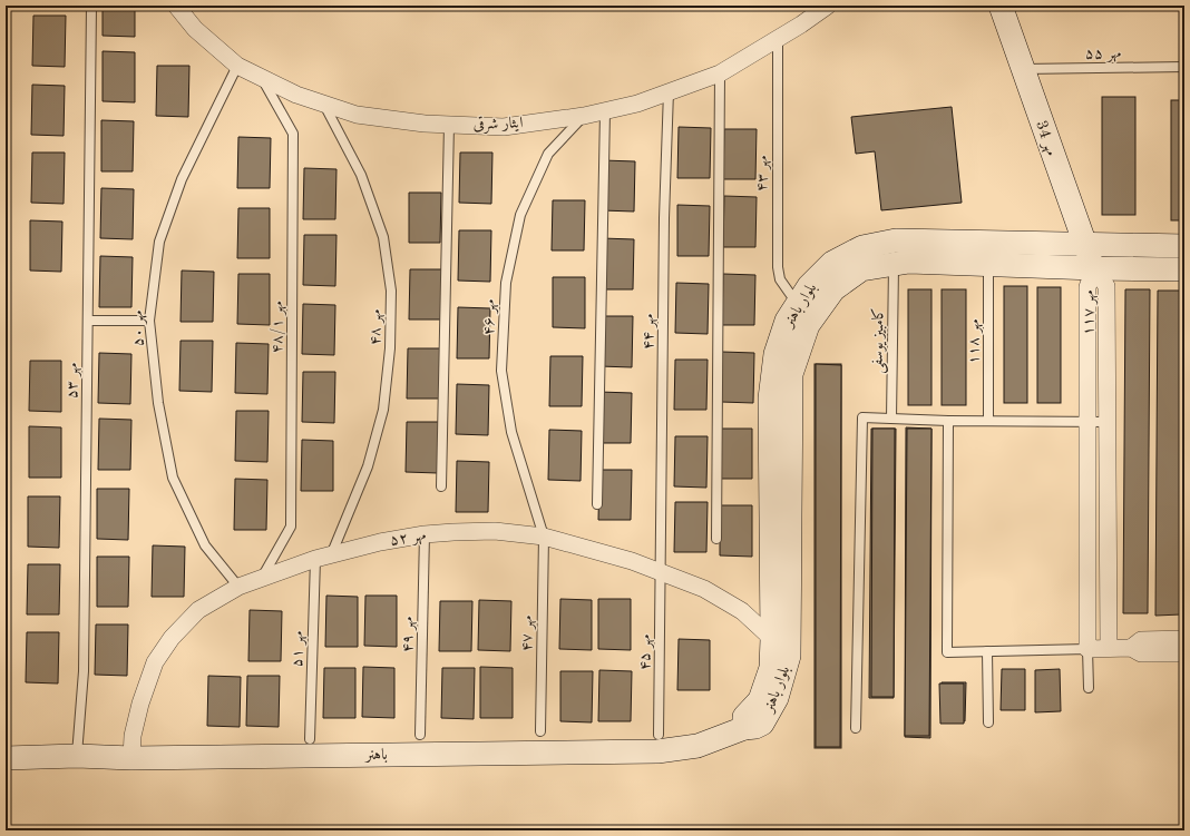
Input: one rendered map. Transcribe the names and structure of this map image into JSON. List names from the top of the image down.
{
  "streets": {
    "main road": ["مهر 34", "بلوار باهنر", "باهنر"],
    "street": ["ایثار شرقی", "مهر ۱۱۷", "مهر ۵۲"],
    "lane": [
      "مهر ۵۵",
      "مهر ۴۳",
      "مهر ۴۶",
      "مهر ۴۸/۱",
      "مهر ۴۸",
      "مهر ۵۰",
      "مهر ۴۴",
      "کامبیز یوسفی",
      "مهر ۱۱۸",
      "مهر ۵۳",
      "مهر ۴۷",
      "مهر ۴۹",
      "مهر ۵۱",
      "مهر ۴۵"
    ]
  },
  "crossings": [
    ["مهر ۵۵", "مهر 34"],
    ["ایثار شرقی", "مهر ۴۳"],
    ["ایثار شرقی", "مهر ۴۶"],
    ["ایثار شرقی", "مهر ۴۸/۱"],
    ["ایثار شرقی", "مهر ۴۸"],
    ["ایثار شرقی", "مهر ۵۰"],
    ["ایثار شرقی", "مهر ۴۴"],
    ["مهر 34", "بلوار باهنر"],
    ["مهر 34", "مهر ۱۱۷"],
    ["مهر ۴۳", "بلوار باهنر"],
    ["بلوار باهنر", "مهر ۱۱۷"],
    ["بلوار باهنر", "کامبیز یوسفی"],
    ["بلوار باهنر", "مهر ۱۱۸"],
    ["بلوار باهنر", "مهر ۵۲"],
    ["بلوار باهنر", "باهنر"],
    ["مهر ۴۶", "مهر ۵۲"],
    ["مهر ۴۶", "مهر ۴۷"],
    ["مهر ۴۸/۱", "مهر ۵۲"],
    ["مهر ۴۸", "مهر ۵۲"],
    ["مهر ۴۸", "مهر ۵۱"],
    ["مهر ۵۰", "مهر ۵۲"],
    ["مهر ۴۴", "مهر ۵۲"],
    ["مهر ۴۴", "مهر ۴۵"],
    ["مهر ۵۳", "باهنر"],
    ["مهر ۵۲", "مهر ۴۷"],
    ["مهر ۵۲", "مهر ۴۹"],
    ["مهر ۵۲", "مهر ۵۱"],
    ["مهر ۵۲", "مهر ۴۵"],
    ["مهر ۵۲", "باهنر"]
  ]
}
